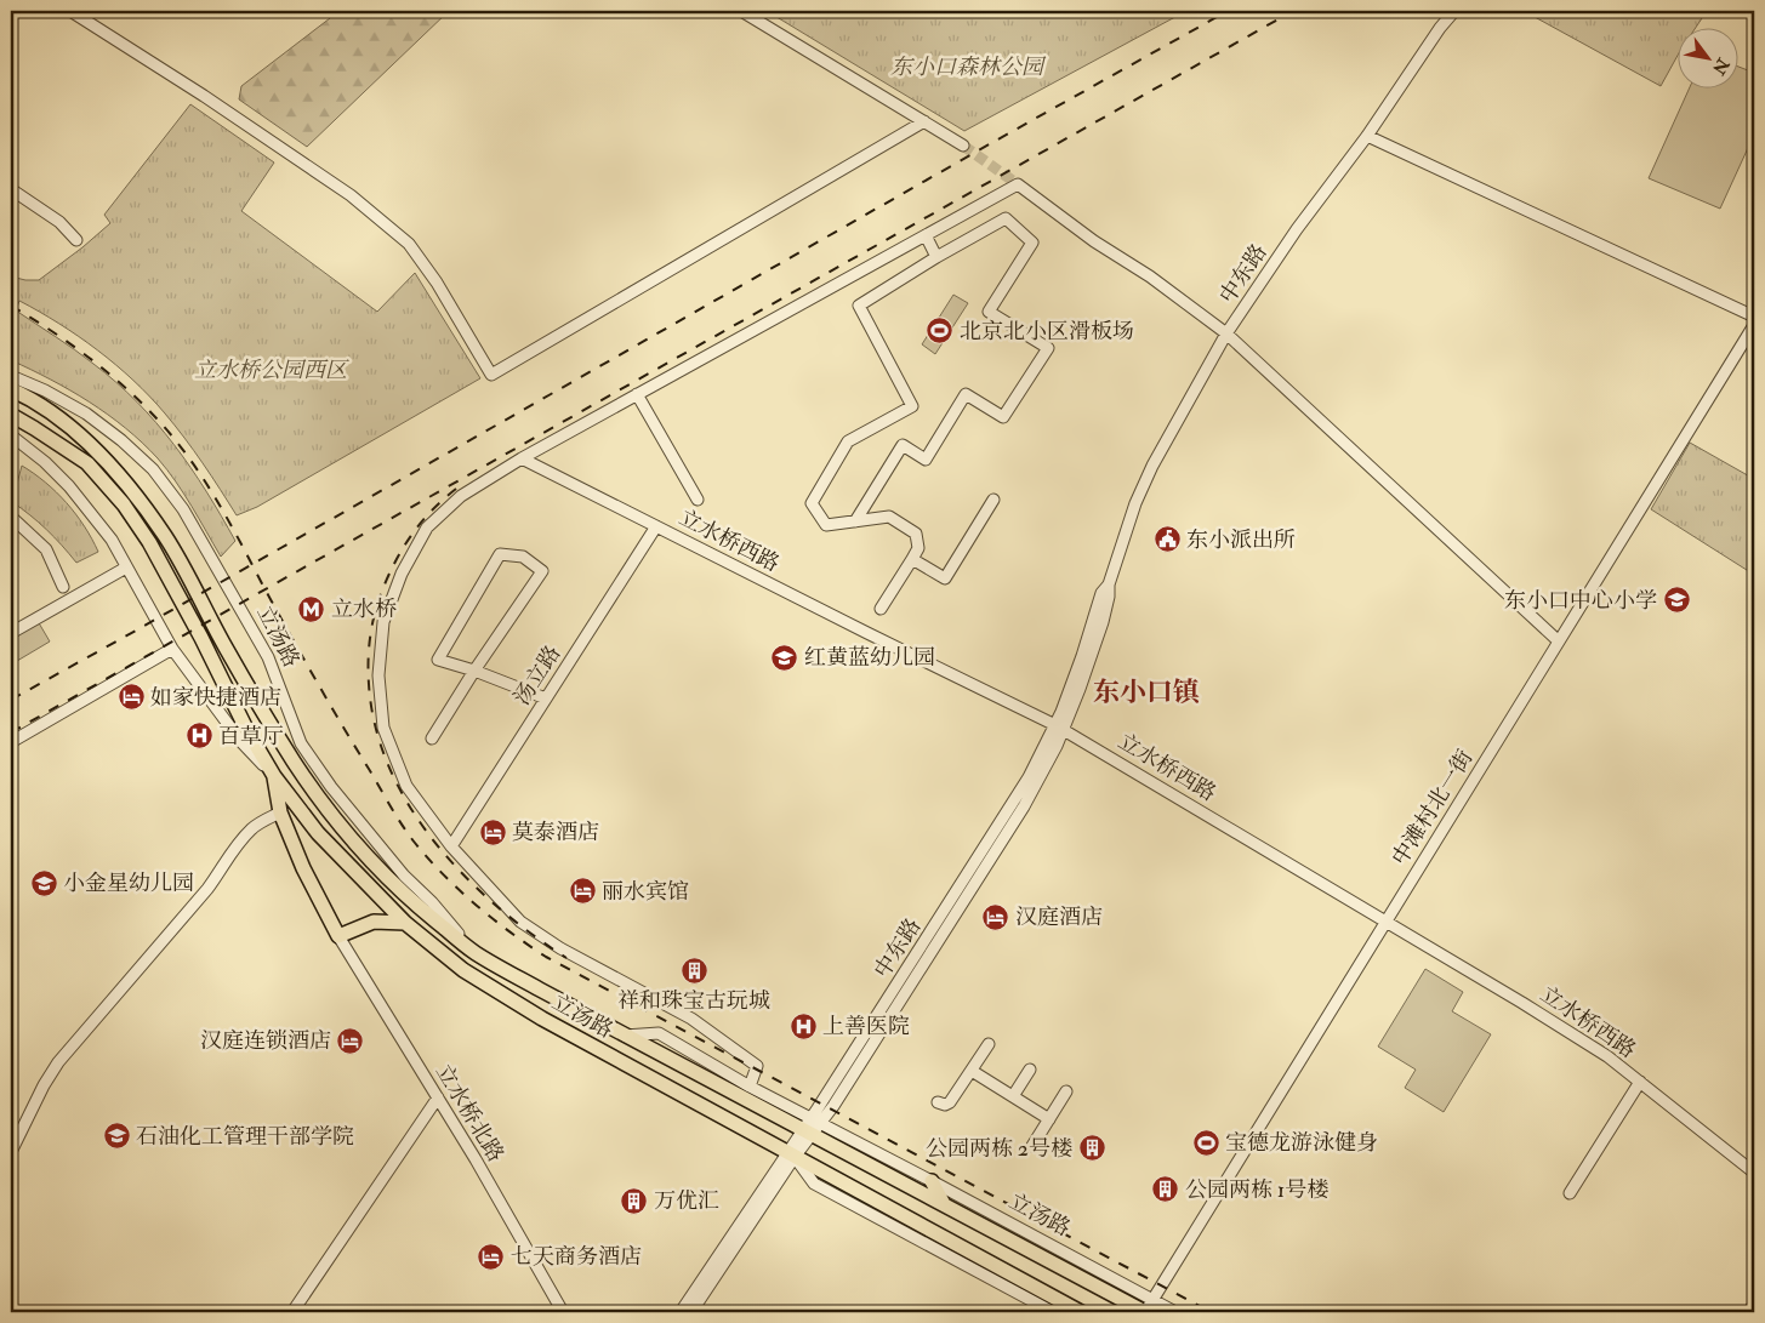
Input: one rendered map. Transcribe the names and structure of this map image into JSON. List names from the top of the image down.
{
  "streets": {
    "main road": ["立汤路"],
    "street": [
      "中东路",
      "立水桥西路",
      "汤立路",
      "中滩村北一街",
      "立水桥北路"
    ]
  },
  "crossings": [
    ["中东路", "立水桥西路"],
    ["中东路", "立汤路"],
    ["立水桥西路", "汤立路"],
    ["立水桥西路", "中滩村北一街"],
    ["立汤路", "中滩村北一街"]
  ],
  "districts": ["东小口镇"],
  "parks": ["东小口森林公园", "立水桥公园西区"],
  "places": {
    "sports": ["北京北小区滑板场", "宝德龙游泳健身"],
    "public building": ["东小派出所"],
    "school or university": [
      "东小口中心小学",
      "红黄蓝幼儿园",
      "小金星幼儿园",
      "石油化工管理干部学院"
    ],
    "metro station": ["立水桥"],
    "hotel": [
      "如家快捷酒店",
      "莫泰酒店",
      "丽水宾馆",
      "汉庭酒店",
      "汉庭连锁酒店",
      "七天商务酒店"
    ],
    "hospital": ["百草厅", "上善医院"],
    "building": [
      "祥和珠宝古玩城",
      "公园两栋 2号楼",
      "公园两栋 1号楼",
      "万优汇"
    ]
  },
  "north": "bottom right"
}
